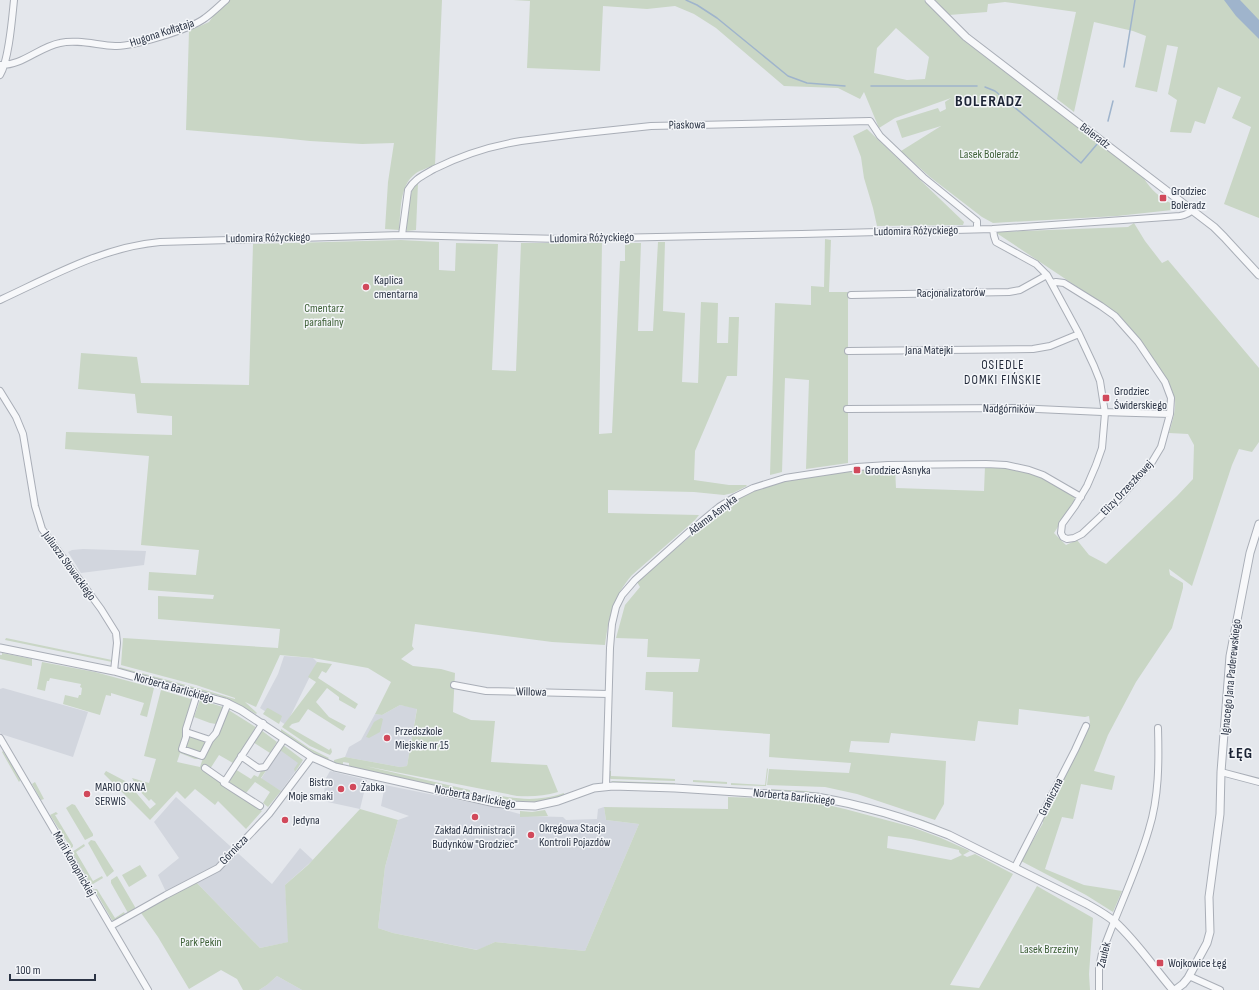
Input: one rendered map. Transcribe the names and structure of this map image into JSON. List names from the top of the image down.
{
  "streets": {
    "street": [
      "Hugona Kołłątaja",
      "Piaskowa",
      "Boleradz",
      "Ludomira Różyckiego",
      "Racjonalizatorów",
      "Jana Matejki",
      "Nadgórników",
      "Elizy Orzeszkowej",
      "Adama Asnyka",
      "Juliusza Słowackiego",
      "Ignacego Jana Paderewskiego",
      "Norberta Barlickiego",
      "Willowa",
      "Graniczna",
      "Górnicza",
      "Marii Konopnickiej",
      "Zaułek"
    ]
  },
  "crossings": [
    ["Piaskowa", "Ludomira Różyckiego"],
    ["Boleradz", "Ludomira Różyckiego"],
    ["Nadgórników", "Elizy Orzeszkowej"],
    ["Elizy Orzeszkowej", "Adama Asnyka"],
    ["Adama Asnyka", "Norberta Barlickiego"],
    ["Adama Asnyka", "Willowa"],
    ["Juliusza Słowackiego", "Norberta Barlickiego"],
    ["Ignacego Jana Paderewskiego", "Norberta Barlickiego"],
    ["Norberta Barlickiego", "Graniczna"],
    ["Norberta Barlickiego", "Górnicza"],
    ["Norberta Barlickiego", "Zaułek"],
    ["Górnicza", "Marii Konopnickiej"]
  ],
  "districts": ["BOLERADZ", "OSIEDLE DOMKI FIŃSKIE", "ŁĘG"],
  "parks": [
    "Lasek Boleradz",
    "Cmentarz parafialny",
    "Park Pekin",
    "Lasek Brzeziny"
  ],
  "places": {
    "transit": [
      "Grodziec Boleradz",
      "Grodziec Świderskiego",
      "Grodziec Asnyka",
      "Wojkowice Łęg"
    ],
    "other": [
      "Kaplica cmentarna",
      "Przedszkole Miejskie nr 15",
      "Żabka",
      "Bistro Moje smaki",
      "MARIO OKNA SERWIS",
      "Zakład Administracji Budynków \"Grodziec\"",
      "Jedyna",
      "Okręgowa Stacja Kontroli Pojazdów"
    ]
  },
  "scale_bar": "100 m"
}
